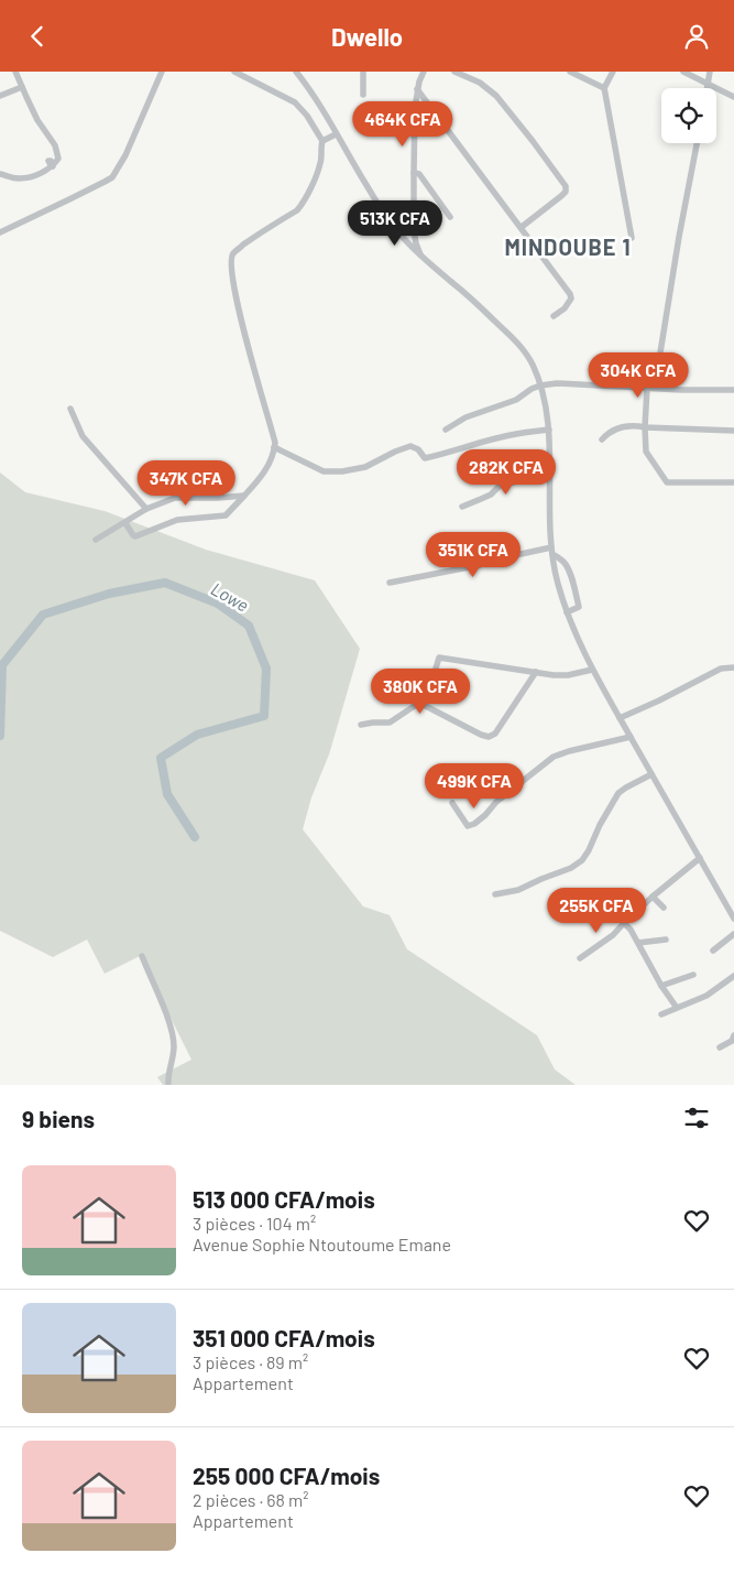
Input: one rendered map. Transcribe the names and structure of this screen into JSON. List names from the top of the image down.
{
  "districts": ["MINDOUBE 1"],
  "water": ["Lowe"],
  "page": {
    "header": "Dwello",
    "price": [
      "464K CFA",
      "513K CFA",
      "304K CFA",
      "282K CFA",
      "347K CFA",
      "351K CFA",
      "380K CFA",
      "499K CFA",
      "255K CFA"
    ],
    "heading": "9 biens",
    "list": [
      {
        "name": "513 000 CFA/mois",
        "note": "3 pièces · 104 m² · Avenue Sophie Ntoutoume Emane"
      },
      {
        "name": "351 000 CFA/mois",
        "note": "3 pièces · 89 m² · Appartement"
      },
      {
        "name": "255 000 CFA/mois",
        "note": "2 pièces · 68 m² · Appartement"
      }
    ]
  }
}
